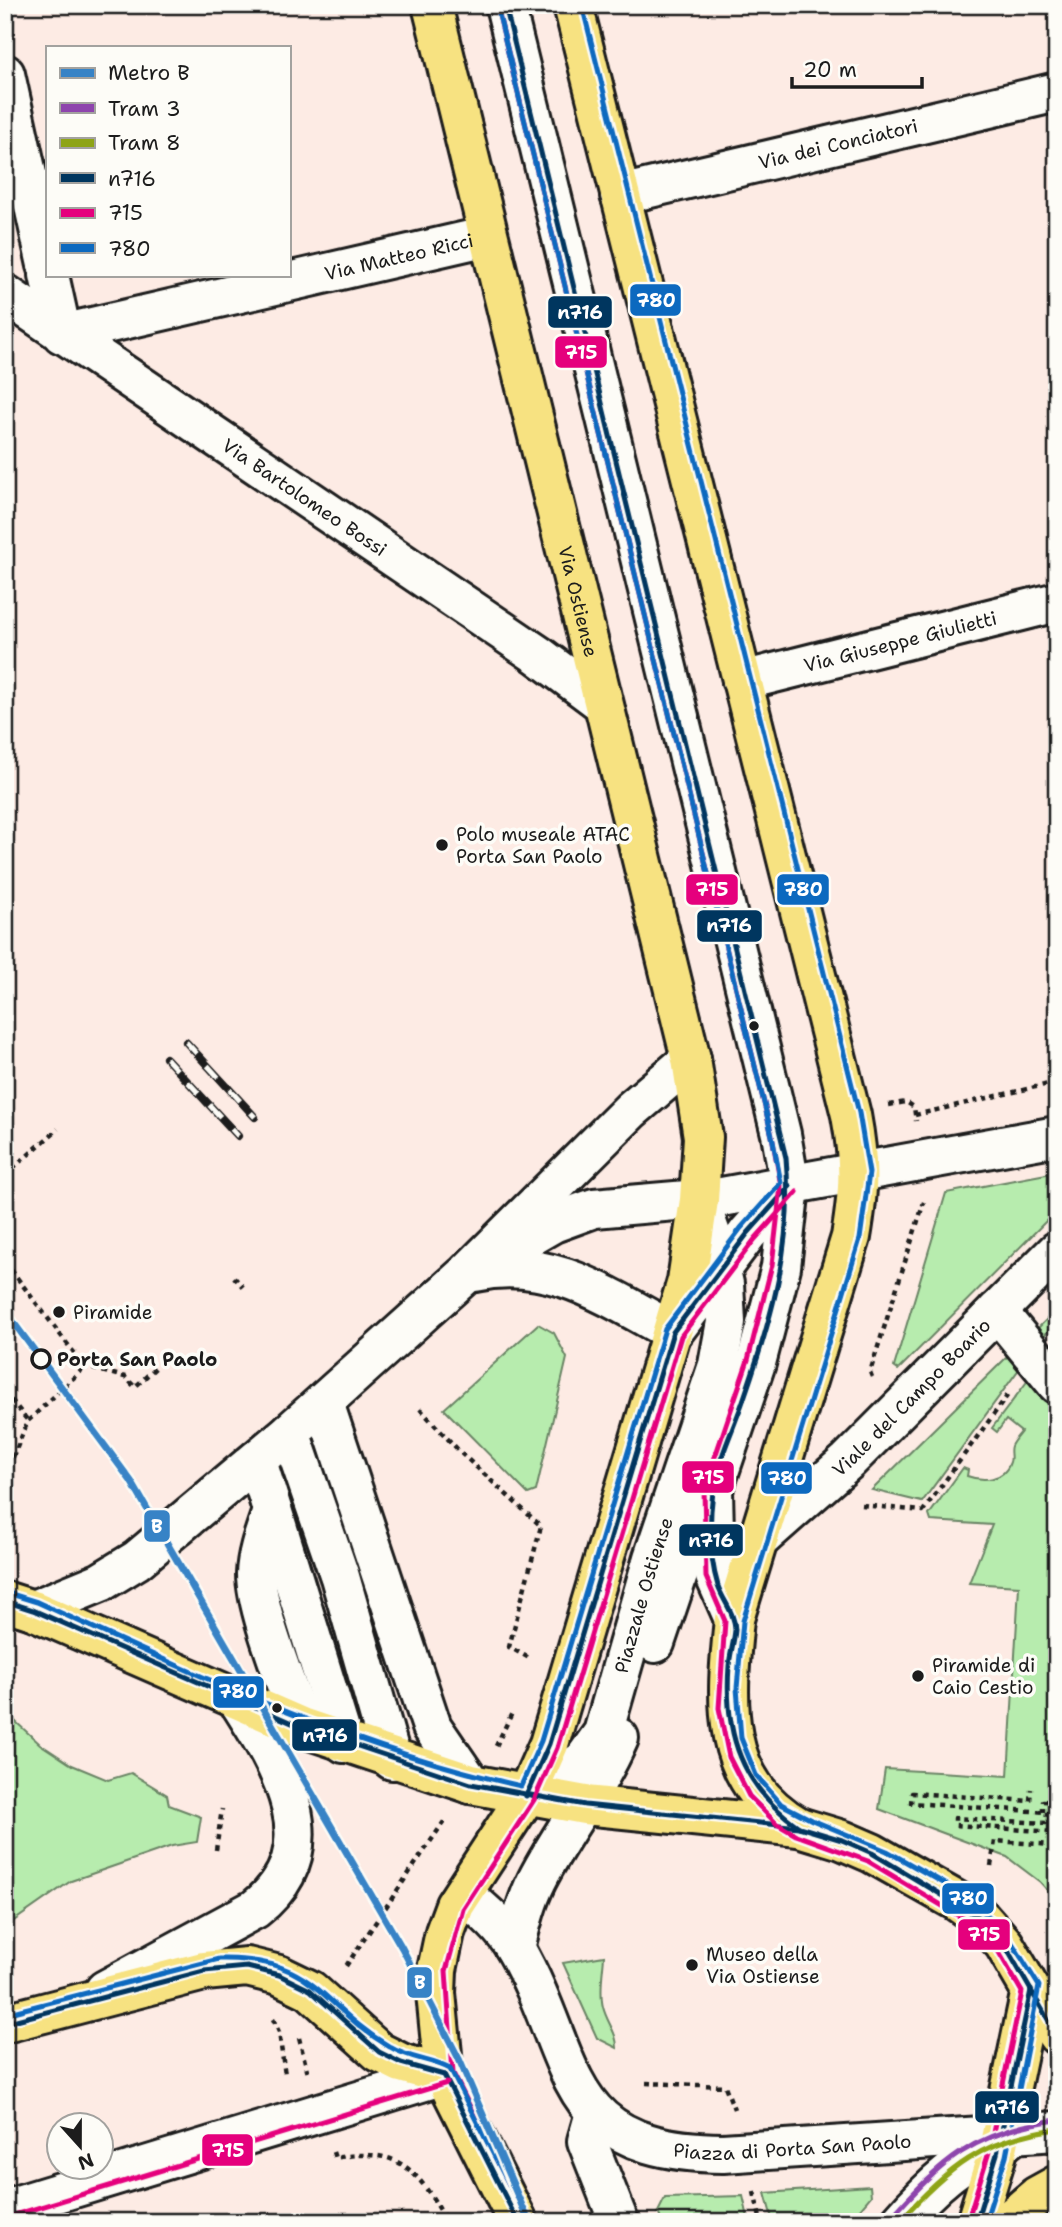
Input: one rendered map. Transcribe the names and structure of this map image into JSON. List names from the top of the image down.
{
  "streets": {
    "main road": ["Via Ostiense", "Piazzale Ostiense"],
    "street": [
      "Via dei Conciatori",
      "Via Matteo Ricci",
      "Via Bartolomeo Bossi",
      "Via Giuseppe Giulietti",
      "Viale del Campo Boario",
      "Piazza di Porta San Paolo"
    ]
  },
  "crossings": [
    ["Via Matteo Ricci", "Via Bartolomeo Bossi"],
    ["Via Matteo Ricci", "Via Ostiense"],
    ["Via Bartolomeo Bossi", "Via Ostiense"],
    ["Via Ostiense", "Piazzale Ostiense"],
    ["Viale del Campo Boario", "Piazzale Ostiense"],
    ["Piazzale Ostiense", "Piazza di Porta San Paolo"]
  ],
  "places": [
    "Polo museale ATAC Porta San Paolo",
    "Piramide",
    "Porta San Paolo",
    "Piramide di Caio Cestio",
    "Museo della Via Ostiense"
  ],
  "lines": [
    "transit line n716",
    "transit line 780",
    "transit line 715",
    "metro line B",
    "tram line 3",
    "tram line 8"
  ],
  "legend": [
    "Metro B",
    "Tram 3",
    "Tram 8",
    "n716",
    "715",
    "780"
  ],
  "scale_bar": "20 m",
  "north": "bottom"
}
